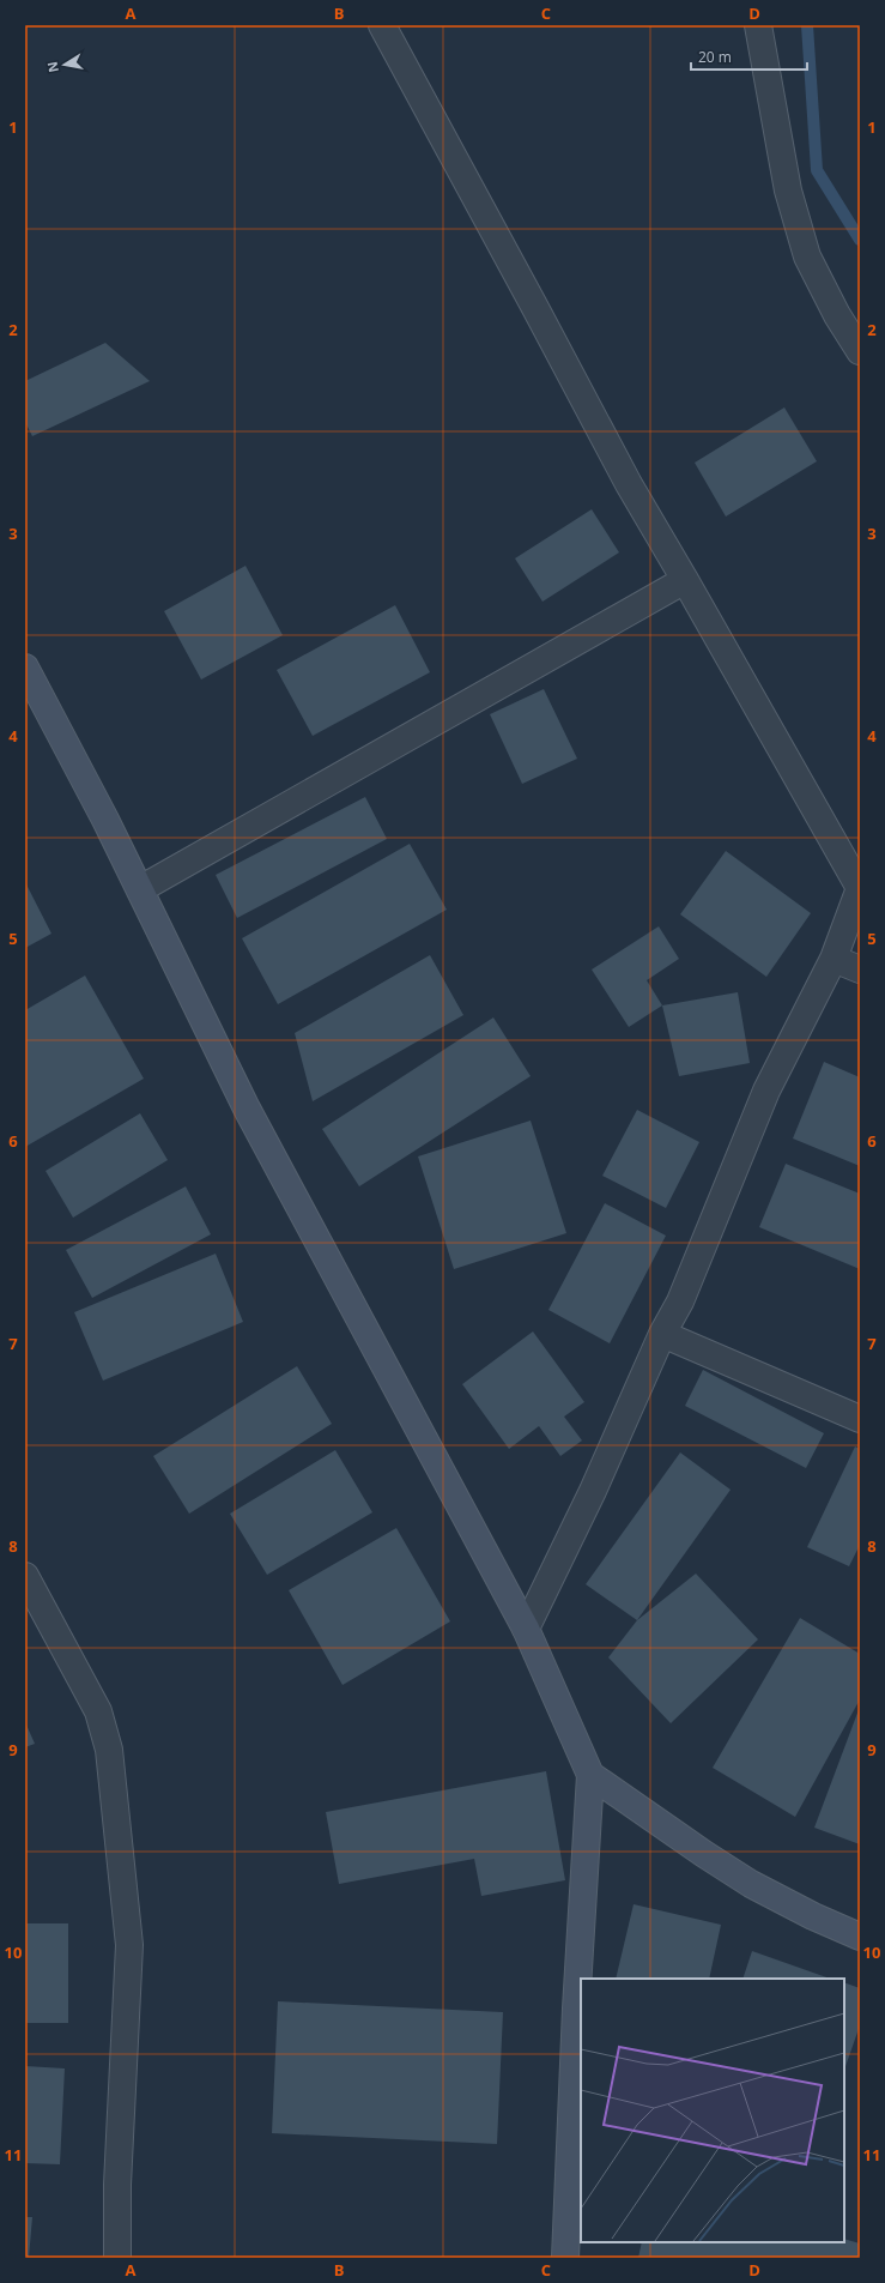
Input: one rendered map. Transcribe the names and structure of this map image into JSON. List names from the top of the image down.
{
  "scale_bar": "20 m",
  "north": "left",
  "grid": {
    "columns": [
      "A",
      "B",
      "C",
      "D"
    ],
    "rows": [
      "1",
      "2",
      "3",
      "4",
      "5",
      "6",
      "7",
      "8",
      "9",
      "10",
      "11"
    ]
  }
}
